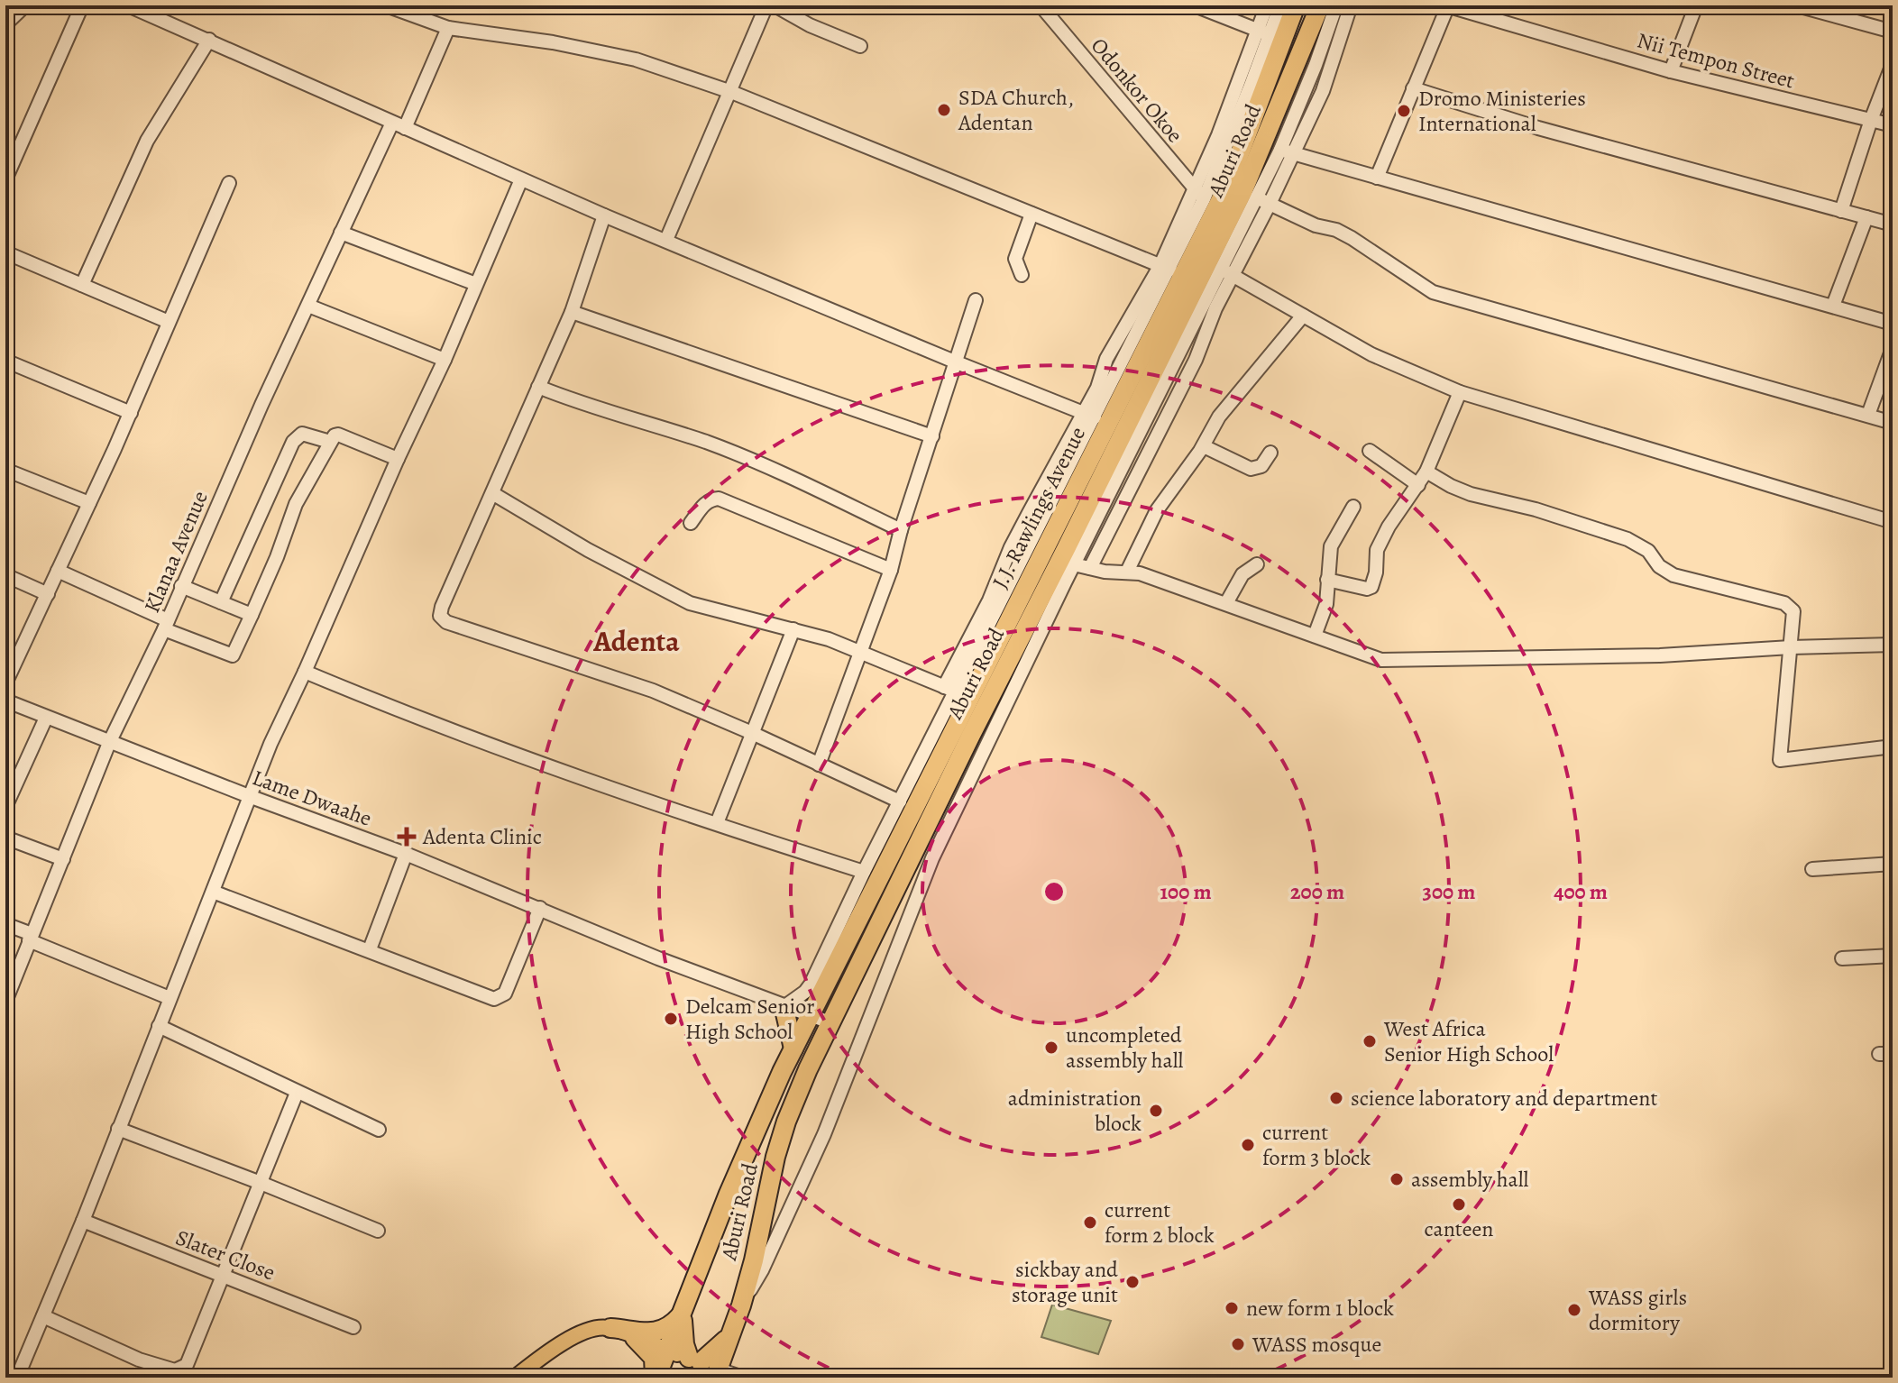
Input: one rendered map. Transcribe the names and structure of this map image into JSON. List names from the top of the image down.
{
  "streets": {
    "highway": ["Aburi Road", "J.J. Rawlings Avenue"],
    "street": [
      "Nii Tempon Street",
      "Odonkor Okoe",
      "Klanaa Avenue",
      "Lame Dwaahe",
      "Slater Close"
    ]
  },
  "crossings": [
    ["Aburi Road", "Lame Dwaahe"],
    ["J.J. Rawlings Avenue", "Lame Dwaahe"],
    ["Klanaa Avenue", "Lame Dwaahe"]
  ],
  "districts": ["Adenta"],
  "places": {
    "other": [
      "SDA Church, Adentan",
      "Dromo Ministeries International",
      "Delcam Senior High School",
      "West Africa Senior High School",
      "uncompleted assembly hall",
      "science laboratory and department",
      "administration block",
      "current form 3 block",
      "assembly hall",
      "canteen",
      "current form 2 block",
      "sickbay and storage unit",
      "new form 1 block",
      "WASS girls dormitory",
      "WASS mosque"
    ],
    "health": ["Adenta Clinic"]
  },
  "rings": [
    "100 m",
    "200 m",
    "300 m",
    "400 m"
  ]
}
